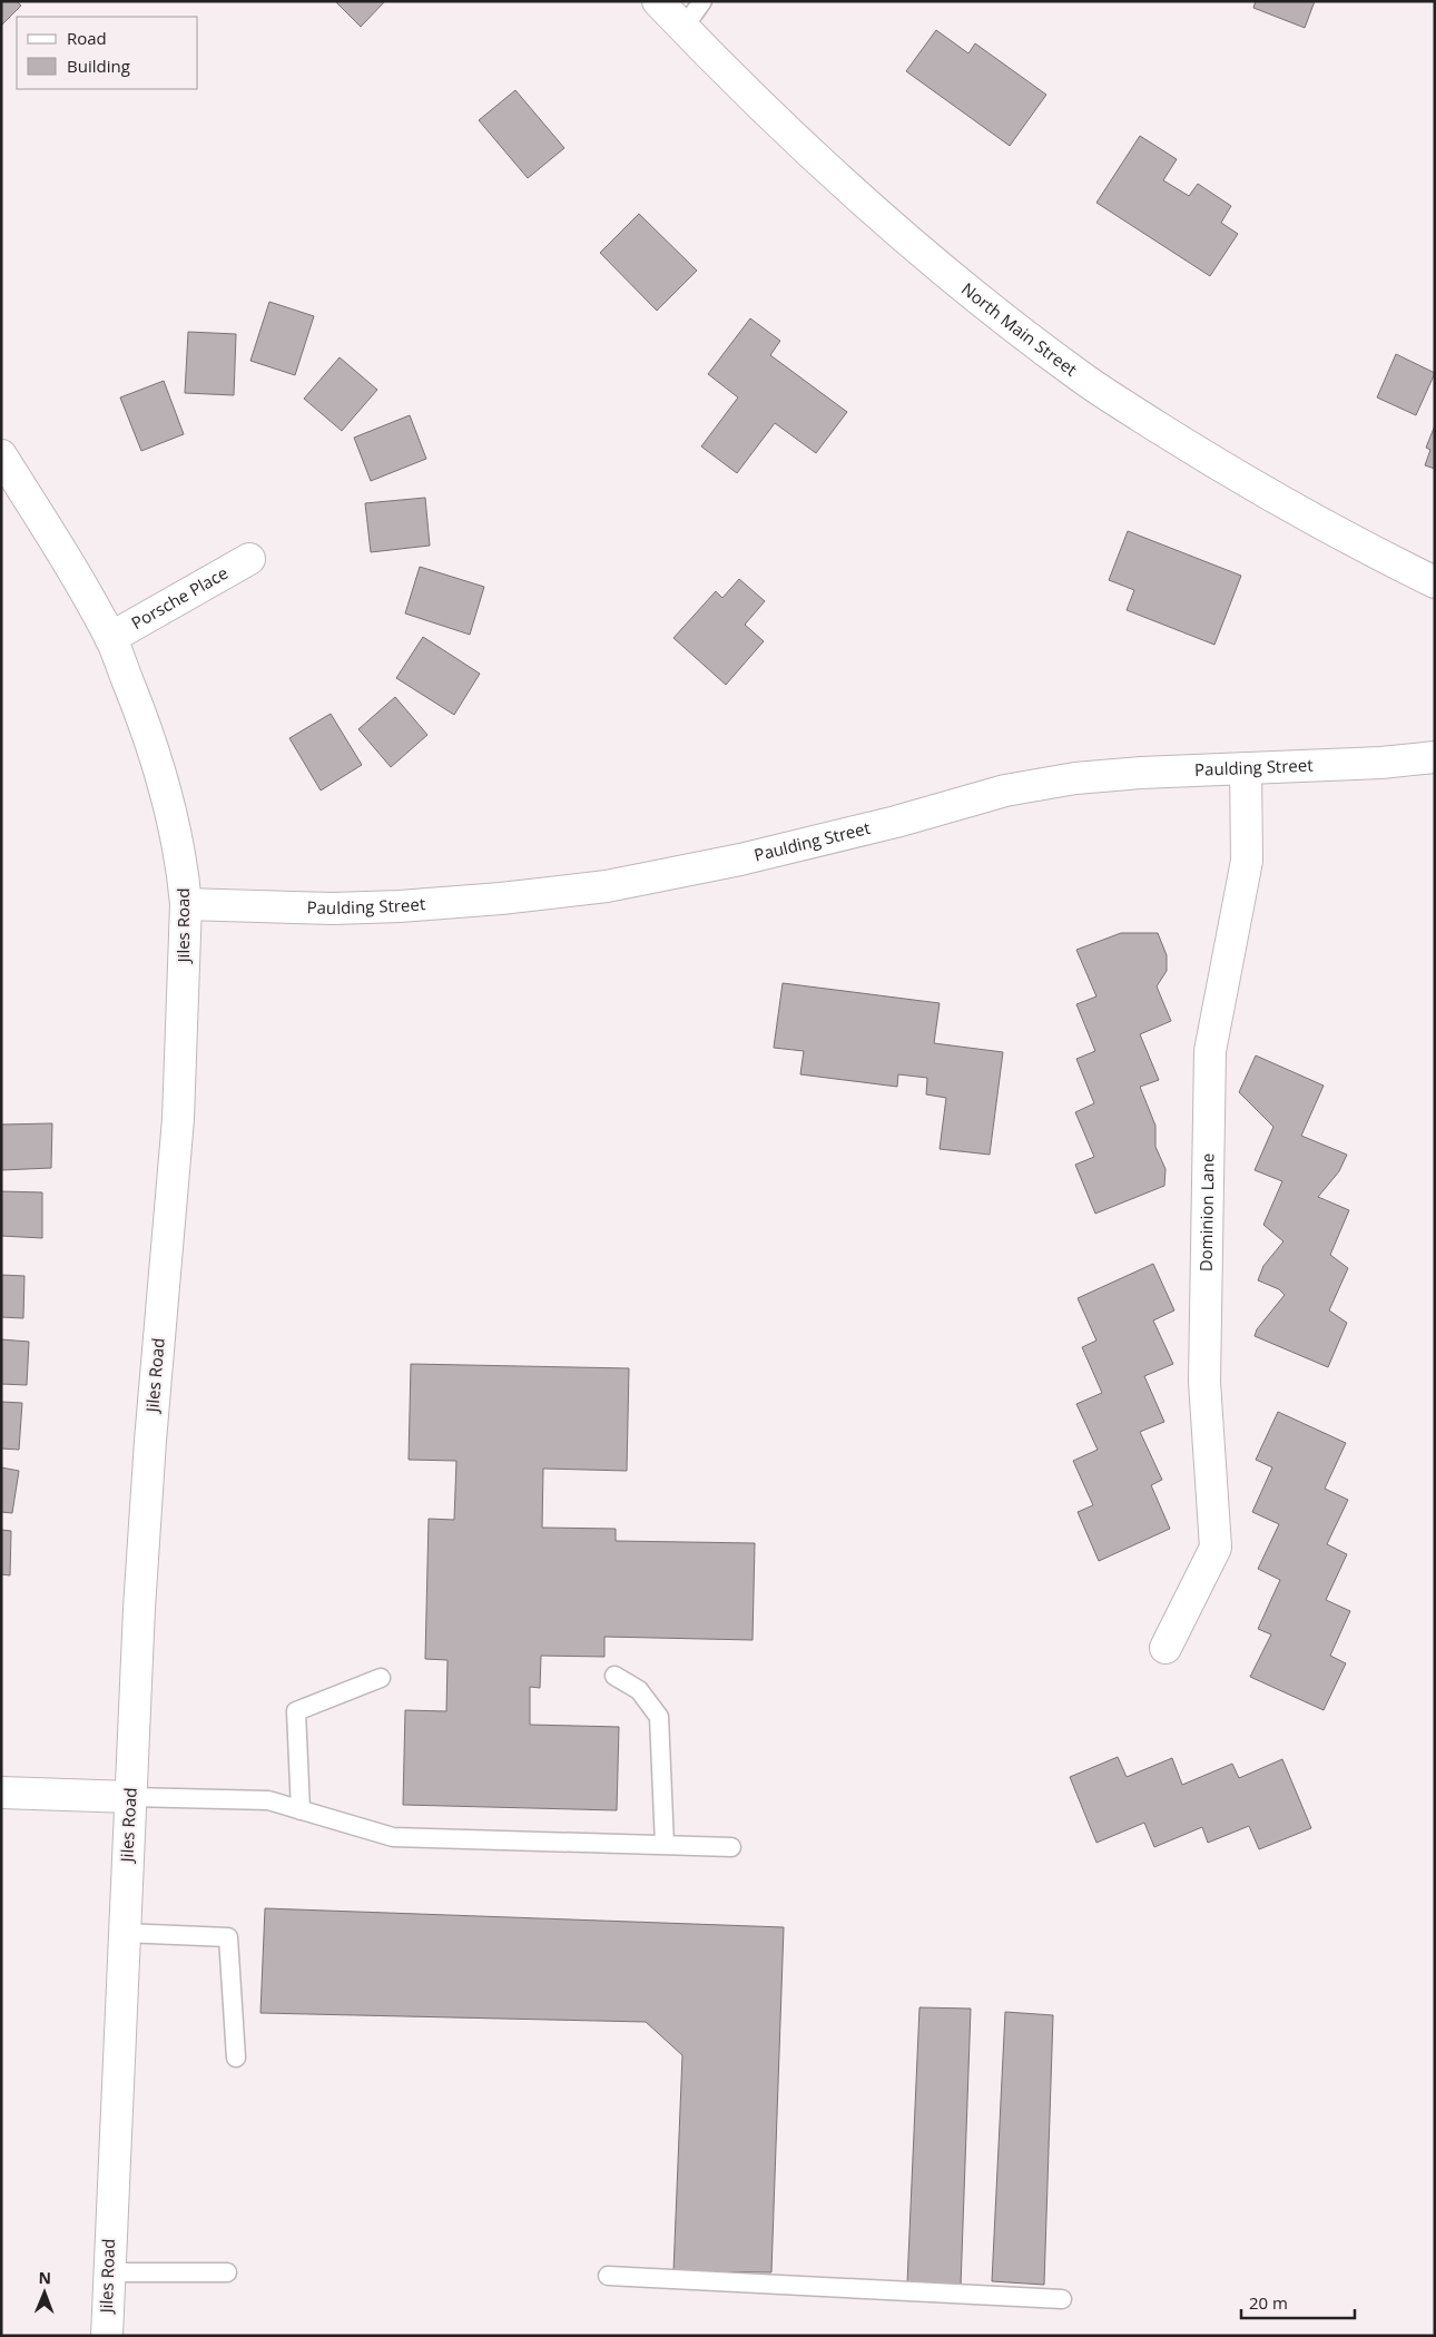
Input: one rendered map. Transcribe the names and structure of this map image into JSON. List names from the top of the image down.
{
  "streets": {
    "street": [
      "North Main Street",
      "Porsche Place",
      "Paulding Street",
      "Jiles Road",
      "Dominion Lane"
    ]
  },
  "crossings": [
    ["Porsche Place", "Jiles Road"],
    ["Paulding Street", "Jiles Road"],
    ["Paulding Street", "Dominion Lane"]
  ],
  "legend": ["Road", "Building"],
  "scale_bar": "20 m",
  "north": "top"
}
